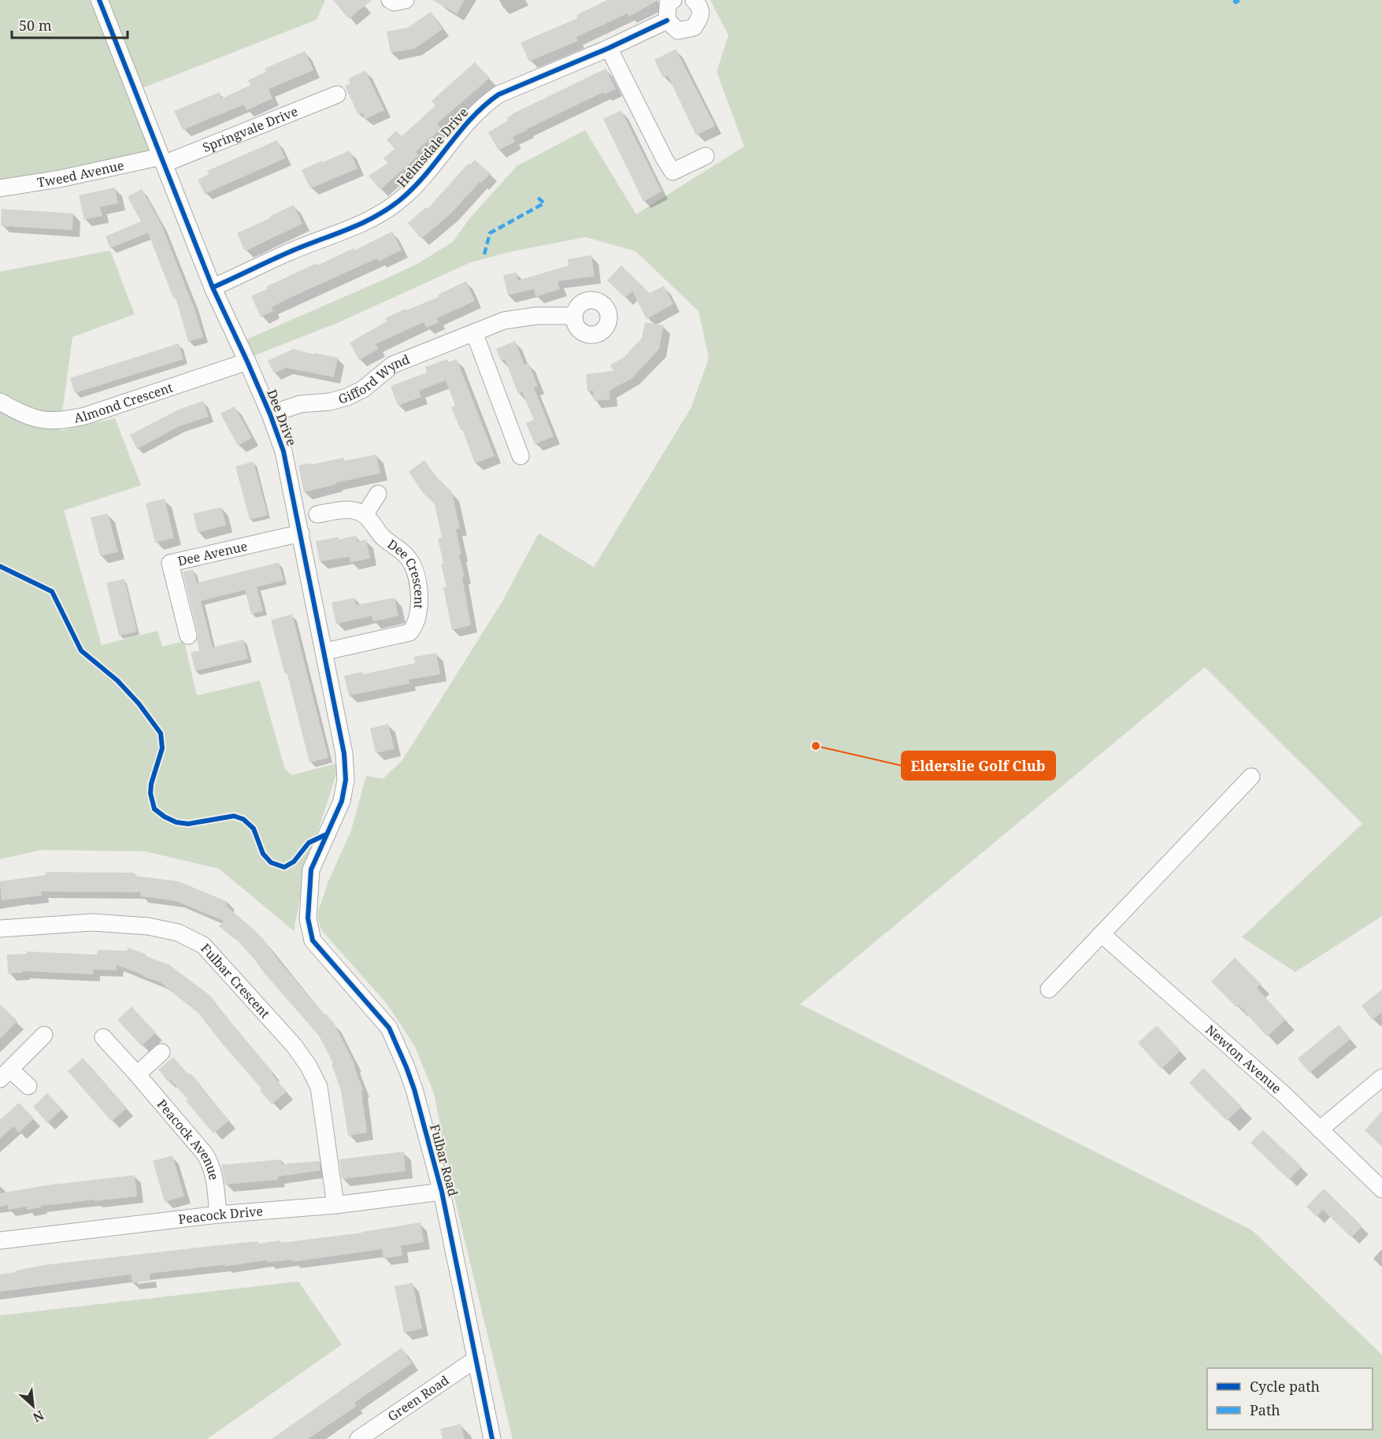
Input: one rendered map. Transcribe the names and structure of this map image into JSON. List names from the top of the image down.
{
  "streets": {
    "street": [
      "Springvale Drive",
      "Helmsdale Drive",
      "Tweed Avenue",
      "Gifford Wynd",
      "Almond Crescent",
      "Dee Drive",
      "Dee Avenue",
      "Dee Crescent",
      "Fulbar Crescent",
      "Newton Avenue",
      "Peacock Avenue",
      "Fulbar Road",
      "Peacock Drive",
      "Green Road"
    ]
  },
  "crossings": [
    ["Springvale Drive", "Tweed Avenue"],
    ["Springvale Drive", "Dee Drive"],
    ["Helmsdale Drive", "Dee Drive"],
    ["Tweed Avenue", "Dee Drive"],
    ["Gifford Wynd", "Dee Drive"],
    ["Almond Crescent", "Dee Drive"],
    ["Dee Drive", "Dee Avenue"],
    ["Dee Drive", "Dee Crescent"],
    ["Dee Drive", "Fulbar Road"],
    ["Fulbar Crescent", "Peacock Drive"],
    ["Peacock Avenue", "Peacock Drive"],
    ["Fulbar Road", "Peacock Drive"],
    ["Fulbar Road", "Green Road"]
  ],
  "places": ["Elderslie Golf Club"],
  "legend": ["Cycle path", "Path"],
  "scale_bar": "50 m",
  "north": "bottom right"
}
